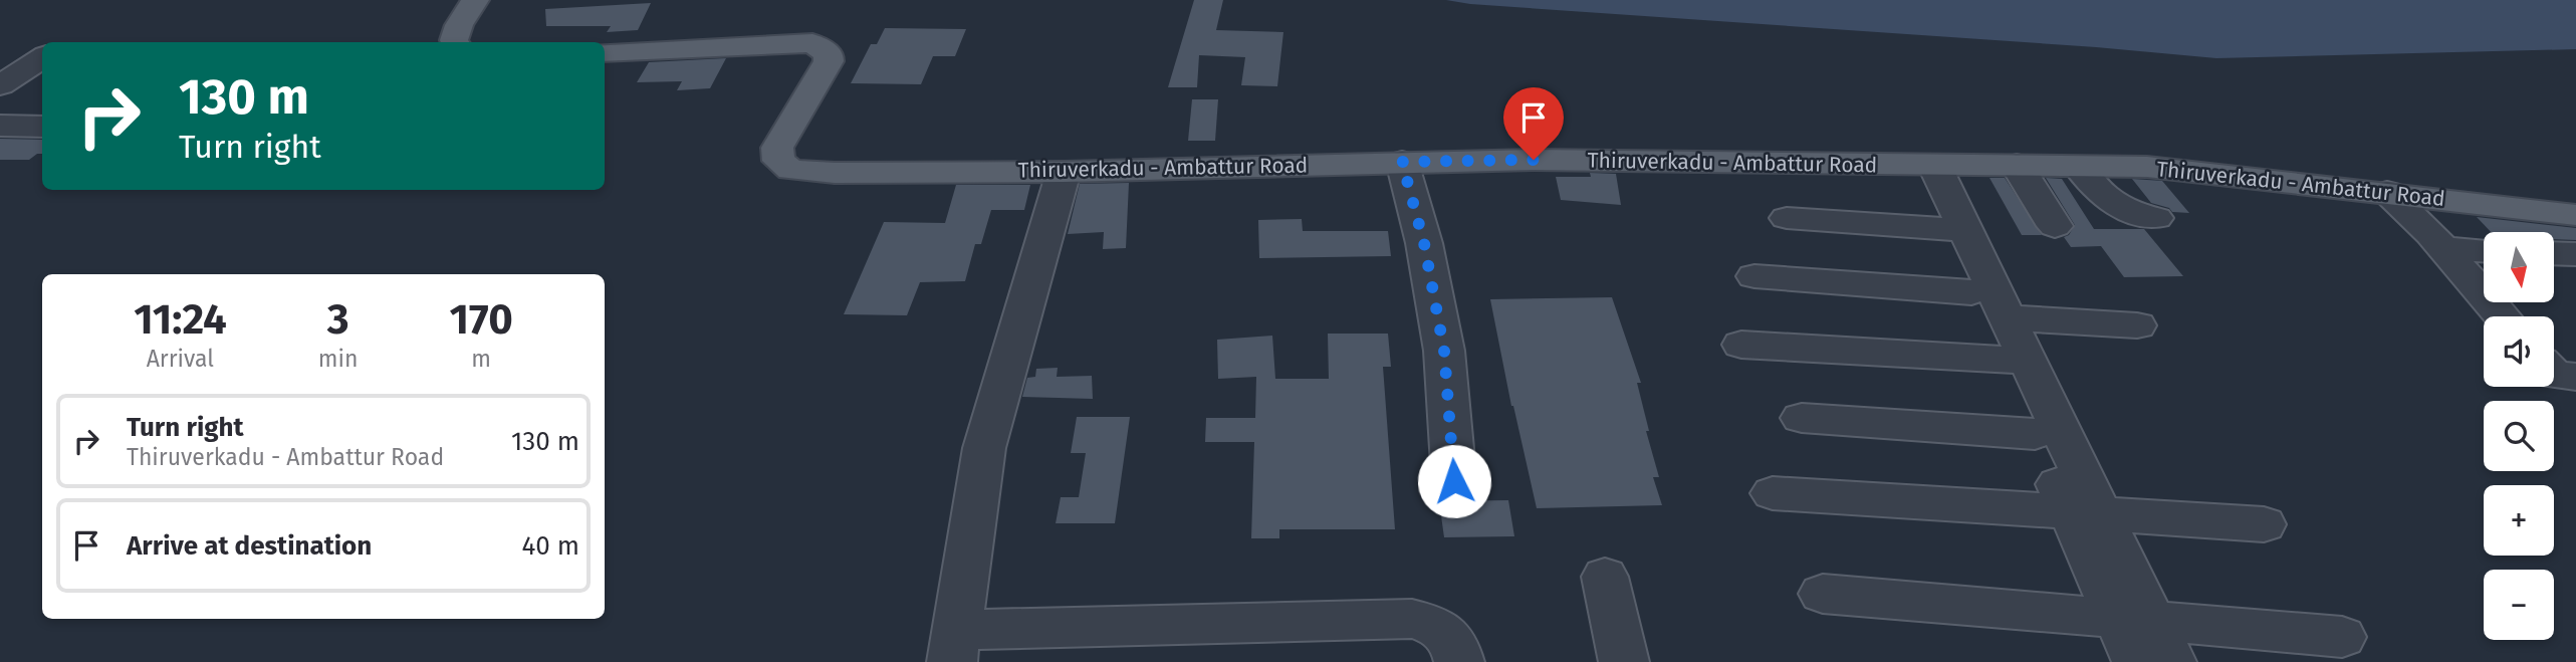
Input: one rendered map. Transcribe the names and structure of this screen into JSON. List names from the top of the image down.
{
  "streets": {
    "main road": ["Thiruverkadu - Ambattur Road"]
  },
  "north": "bottom",
  "page": {
    "turn": ["130 m", "Turn right"],
    "map_buttons": ["+", "−"],
    "eta": [
      "11:24",
      "Arrival",
      "3",
      "min",
      "170",
      "m"
    ],
    "list": [
      {
        "name": "Turn right",
        "note": "Thiruverkadu - Ambattur Road",
        "value": "130 m"
      },
      {
        "name": "Arrive at destination",
        "value": "40 m"
      }
    ]
  }
}
